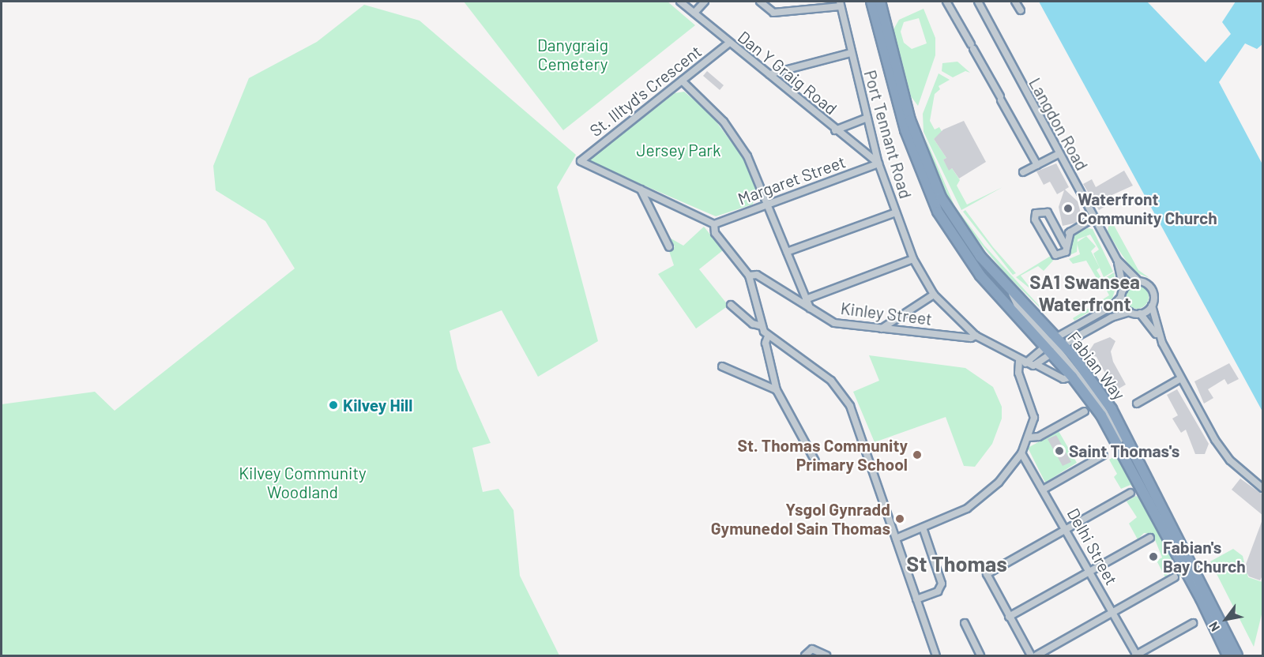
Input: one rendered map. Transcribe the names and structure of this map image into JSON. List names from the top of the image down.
{
  "streets": {
    "highway": ["Fabian Way"],
    "street": [
      "Dan Y Graig Road",
      "St. Illtyd's Crescent",
      "Langdon Road",
      "Port Tennant Road",
      "Margaret Street",
      "Kinley Street",
      "Delhi Street"
    ]
  },
  "crossings": [
    ["Dan Y Graig Road", "St. Illtyd's Crescent"],
    ["Dan Y Graig Road", "Port Tennant Road"],
    ["Dan Y Graig Road", "Margaret Street"],
    ["Port Tennant Road", "Margaret Street"],
    ["Port Tennant Road", "Kinley Street"],
    ["Port Tennant Road", "Fabian Way"]
  ],
  "districts": ["SA1 Swansea Waterfront", "St Thomas"],
  "parks": ["Danygraig Cemetery", "Jersey Park", "Kilvey Community Woodland"],
  "places": [
    "Waterfront Community Church",
    "Kilvey Hill",
    "Saint Thomas's",
    "St. Thomas Community Primary School",
    "Ysgol Gynradd Gymunedol Sain Thomas",
    "Fabian's Bay Church"
  ],
  "north": "bottom left"
}
